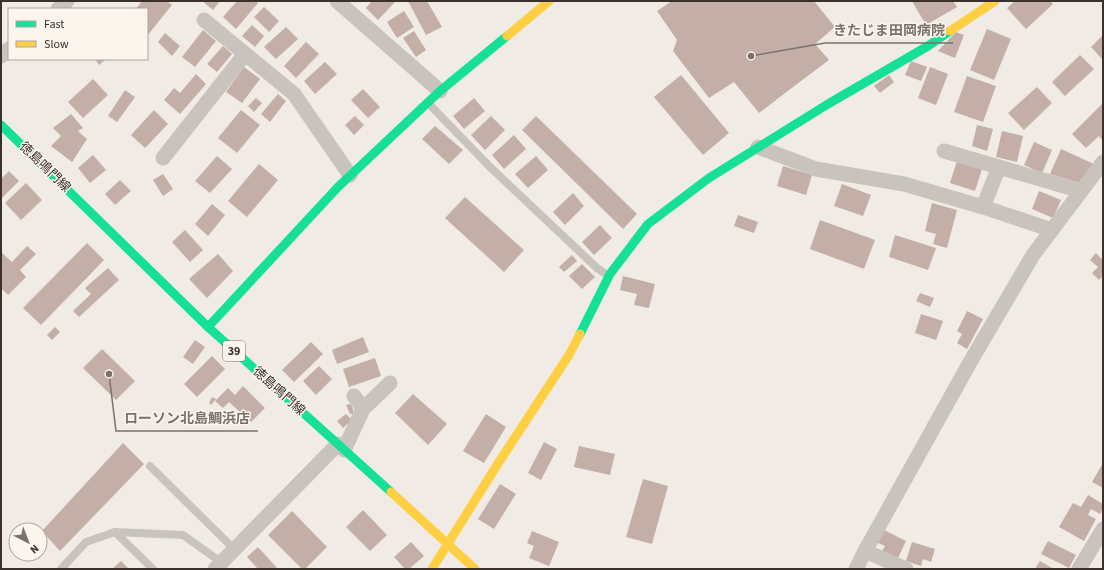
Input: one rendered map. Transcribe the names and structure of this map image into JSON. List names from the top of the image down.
{
  "streets": {
    "street": ["徳島鳴門線", "39"]
  },
  "places": ["きたじま田岡病院", "ローソン北島鯛浜店"],
  "legend": ["Fast", "Slow"],
  "north": "bottom right"
}
